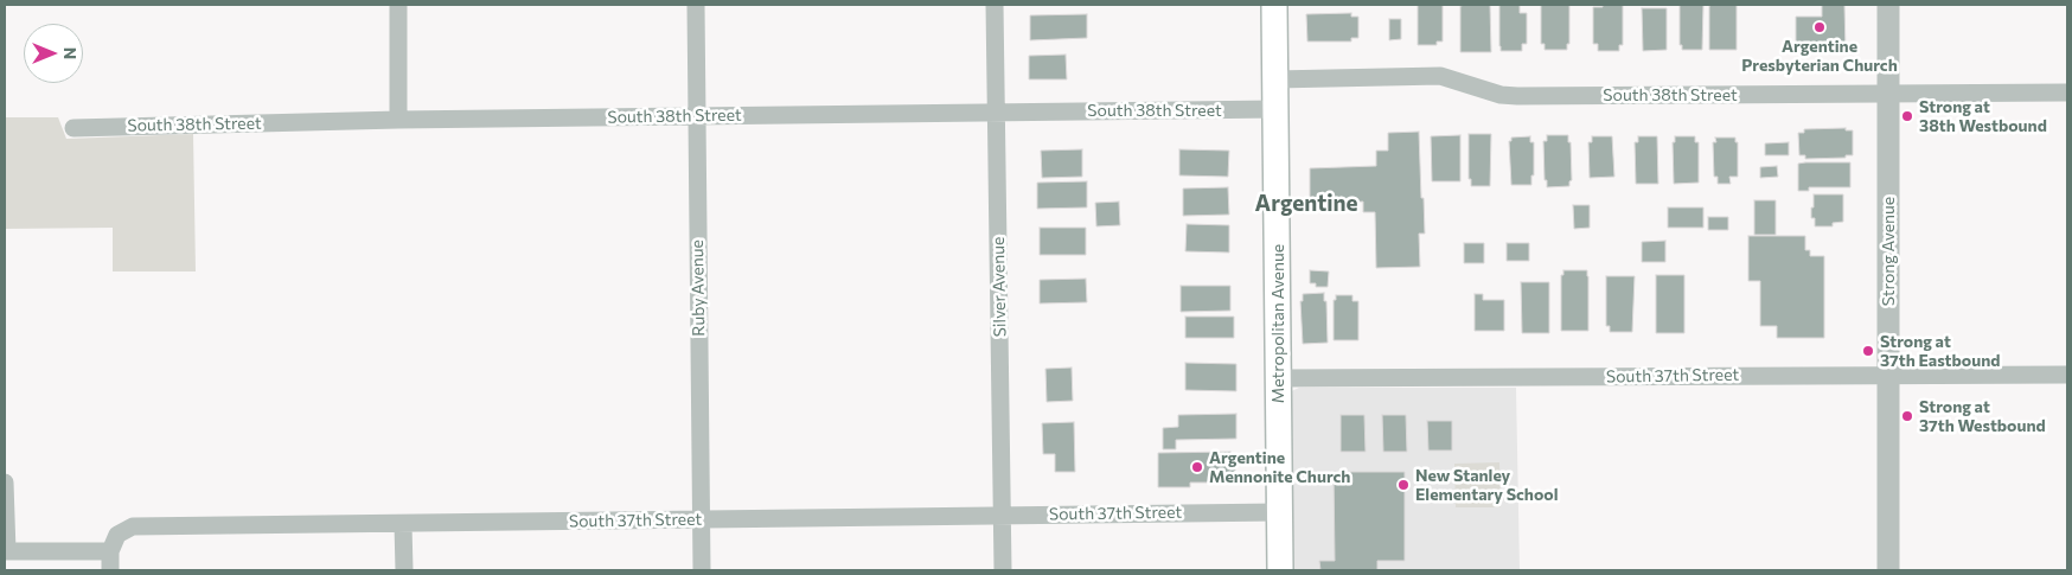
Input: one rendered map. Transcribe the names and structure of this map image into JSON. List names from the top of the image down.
{
  "streets": {
    "main road": ["Metropolitan Avenue"],
    "street": [
      "South 38th Street",
      "Strong Avenue",
      "Silver Avenue",
      "Ruby Avenue",
      "South 37th Street"
    ]
  },
  "crossings": [
    ["South 38th Street", "Strong Avenue"],
    ["South 38th Street", "Silver Avenue"],
    ["South 38th Street", "Ruby Avenue"],
    ["South 38th Street", "Metropolitan Avenue"],
    ["Strong Avenue", "South 37th Street"],
    ["Silver Avenue", "South 37th Street"],
    ["Ruby Avenue", "South 37th Street"],
    ["Metropolitan Avenue", "South 37th Street"]
  ],
  "districts": ["Argentine"],
  "places": [
    "Argentine Presbyterian Church",
    "Strong at 38th Westbound",
    "Strong at 37th Eastbound",
    "Strong at 37th Westbound",
    "Argentine Mennonite Church",
    "New Stanley Elementary School"
  ],
  "north": "right"
}
